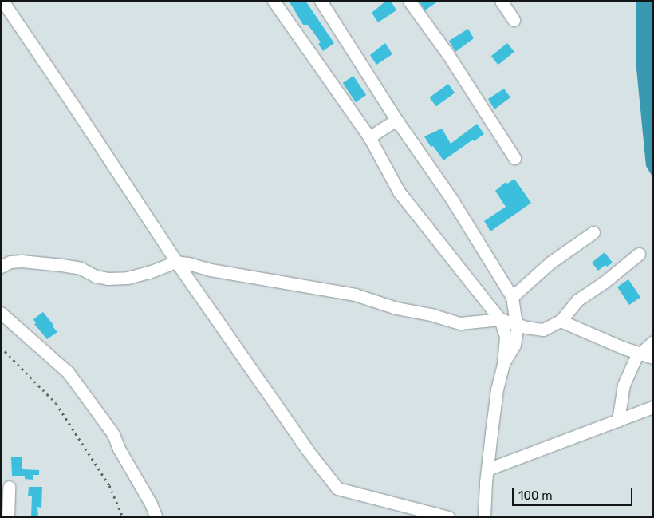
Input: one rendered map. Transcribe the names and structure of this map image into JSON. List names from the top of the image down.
{
  "scale_bar": "100 m"
}
